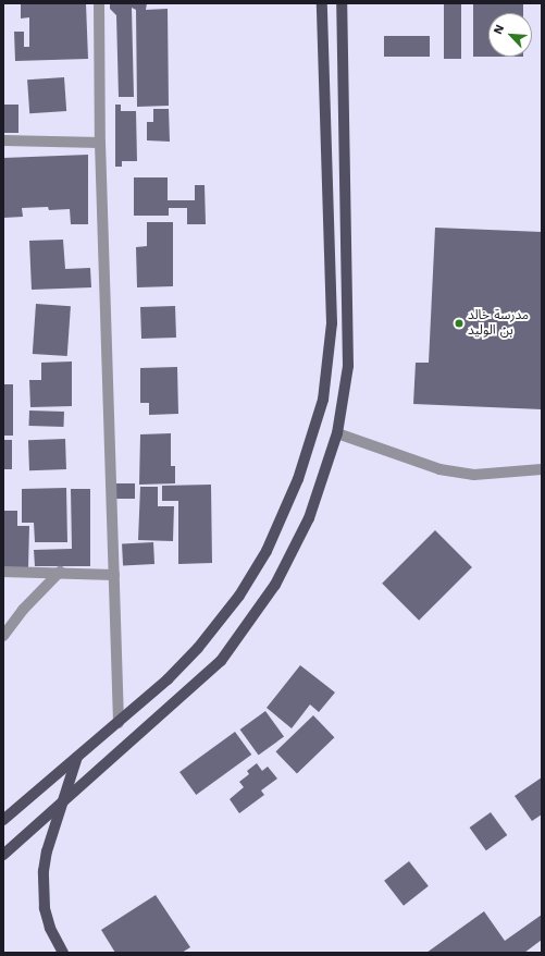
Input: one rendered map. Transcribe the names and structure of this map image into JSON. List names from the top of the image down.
{
  "places": ["مدرسة خالد بن الوليد"],
  "north": "top left"
}
